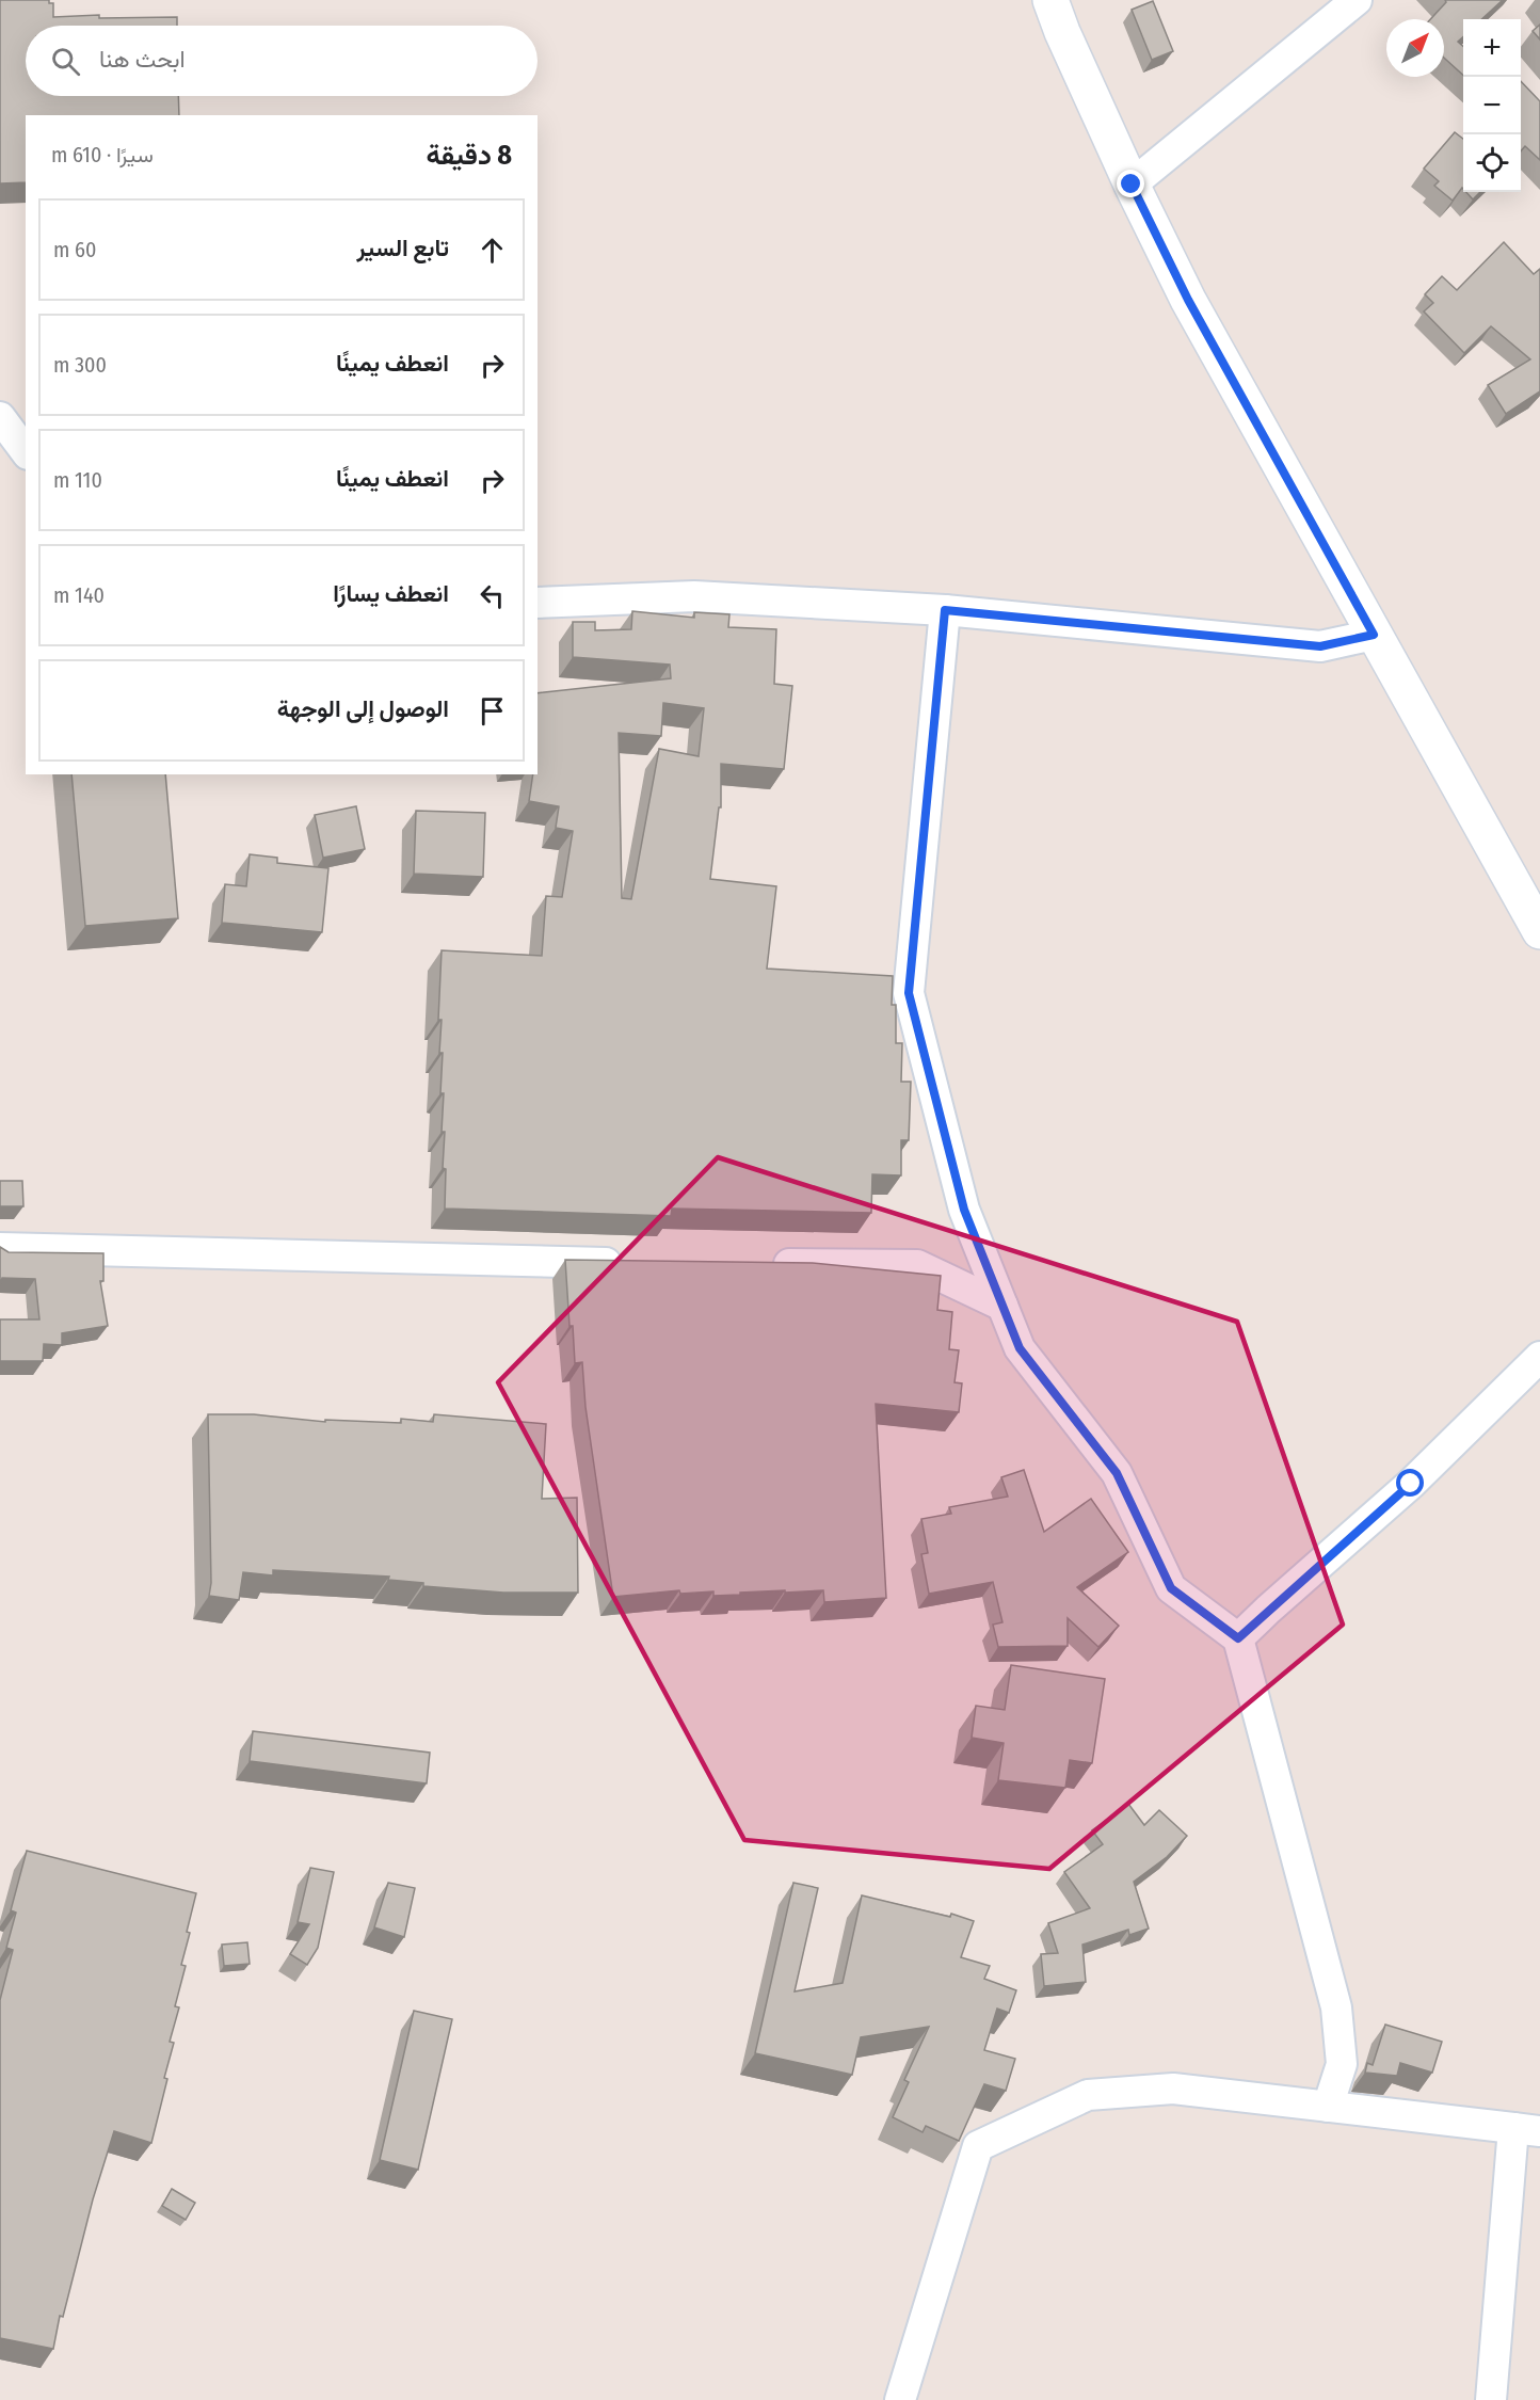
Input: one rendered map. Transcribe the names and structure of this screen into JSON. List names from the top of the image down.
{
  "north": "top right",
  "page": {
    "map_buttons": ["+", "−"],
    "search": "ابحث هنا",
    "heading": ["8 دقيقة", "سيرًا · 610 m"],
    "list": [
      ["تابع السير", "60 m"],
      ["انعطف يمينًا", "300 m"],
      ["انعطف يمينًا", "110 m"],
      ["انعطف يسارًا", "140 m"],
      "الوصول إلى الوجهة"
    ]
  }
}
